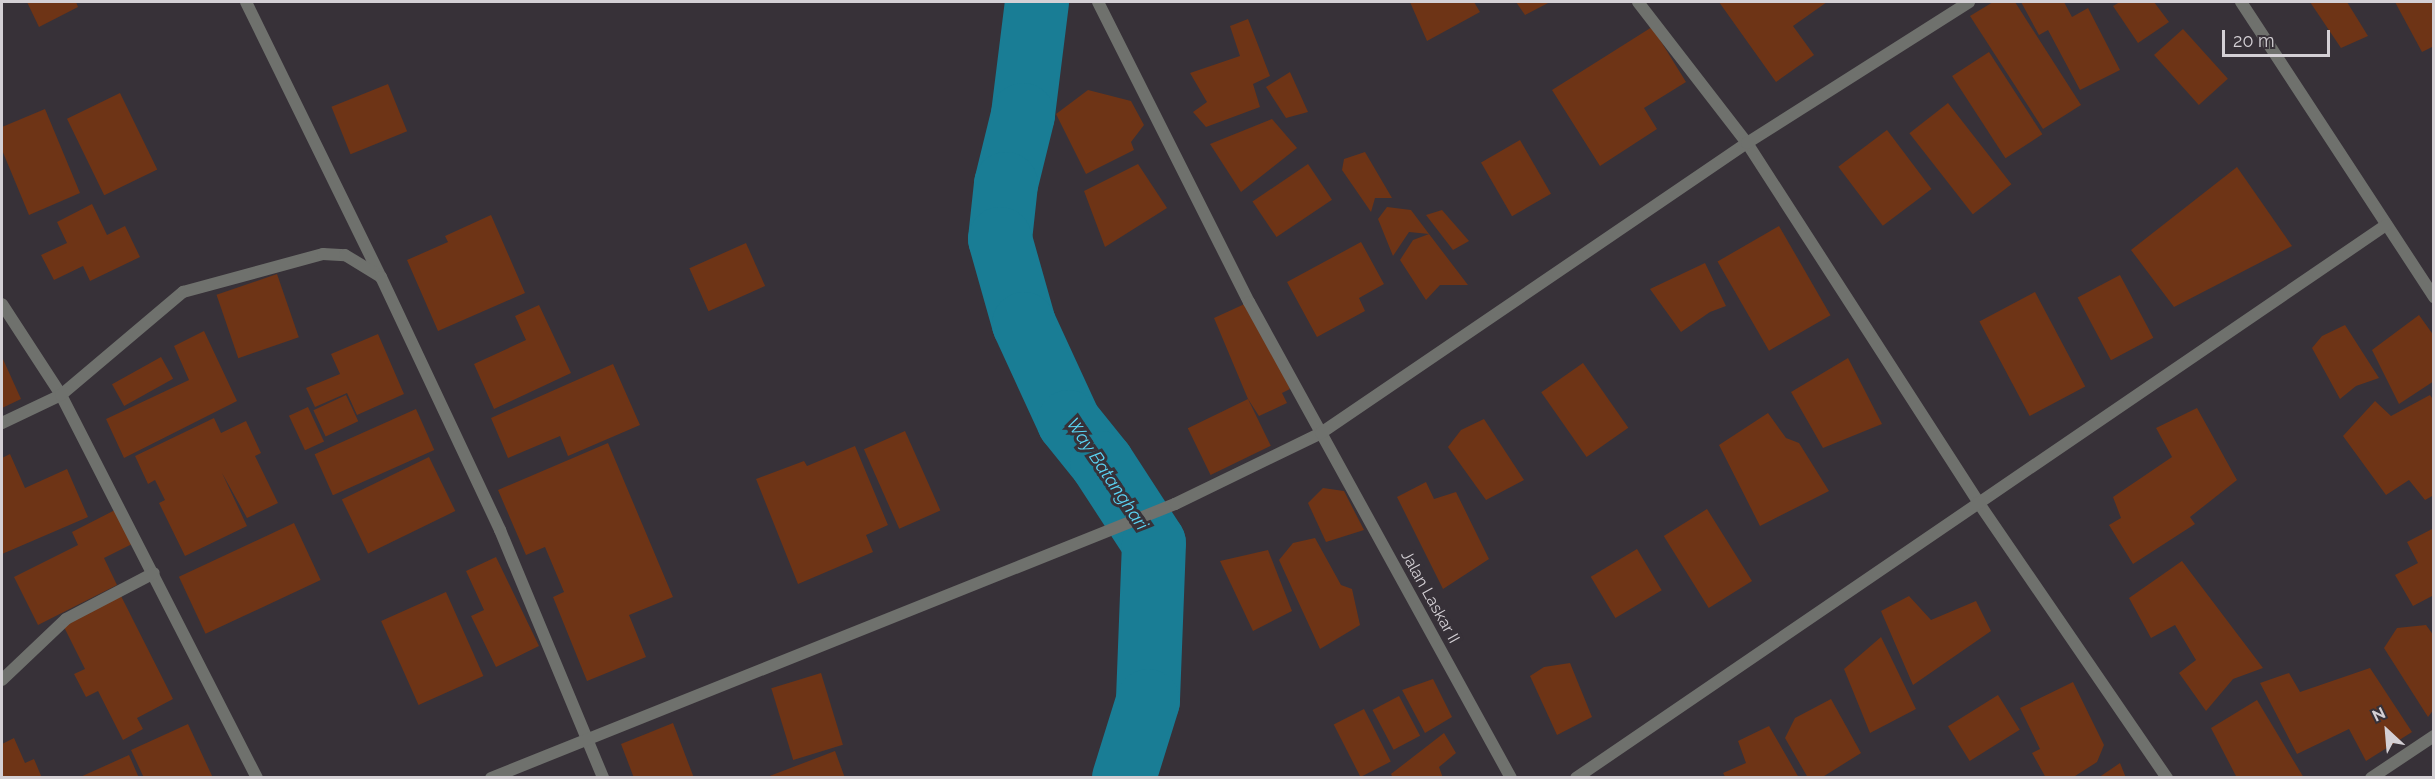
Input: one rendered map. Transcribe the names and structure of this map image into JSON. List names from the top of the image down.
{
  "streets": {
    "street": ["Jalan Laskar II"]
  },
  "water": ["Way Batanghari"],
  "scale_bar": "20 m",
  "north": "top left"
}
